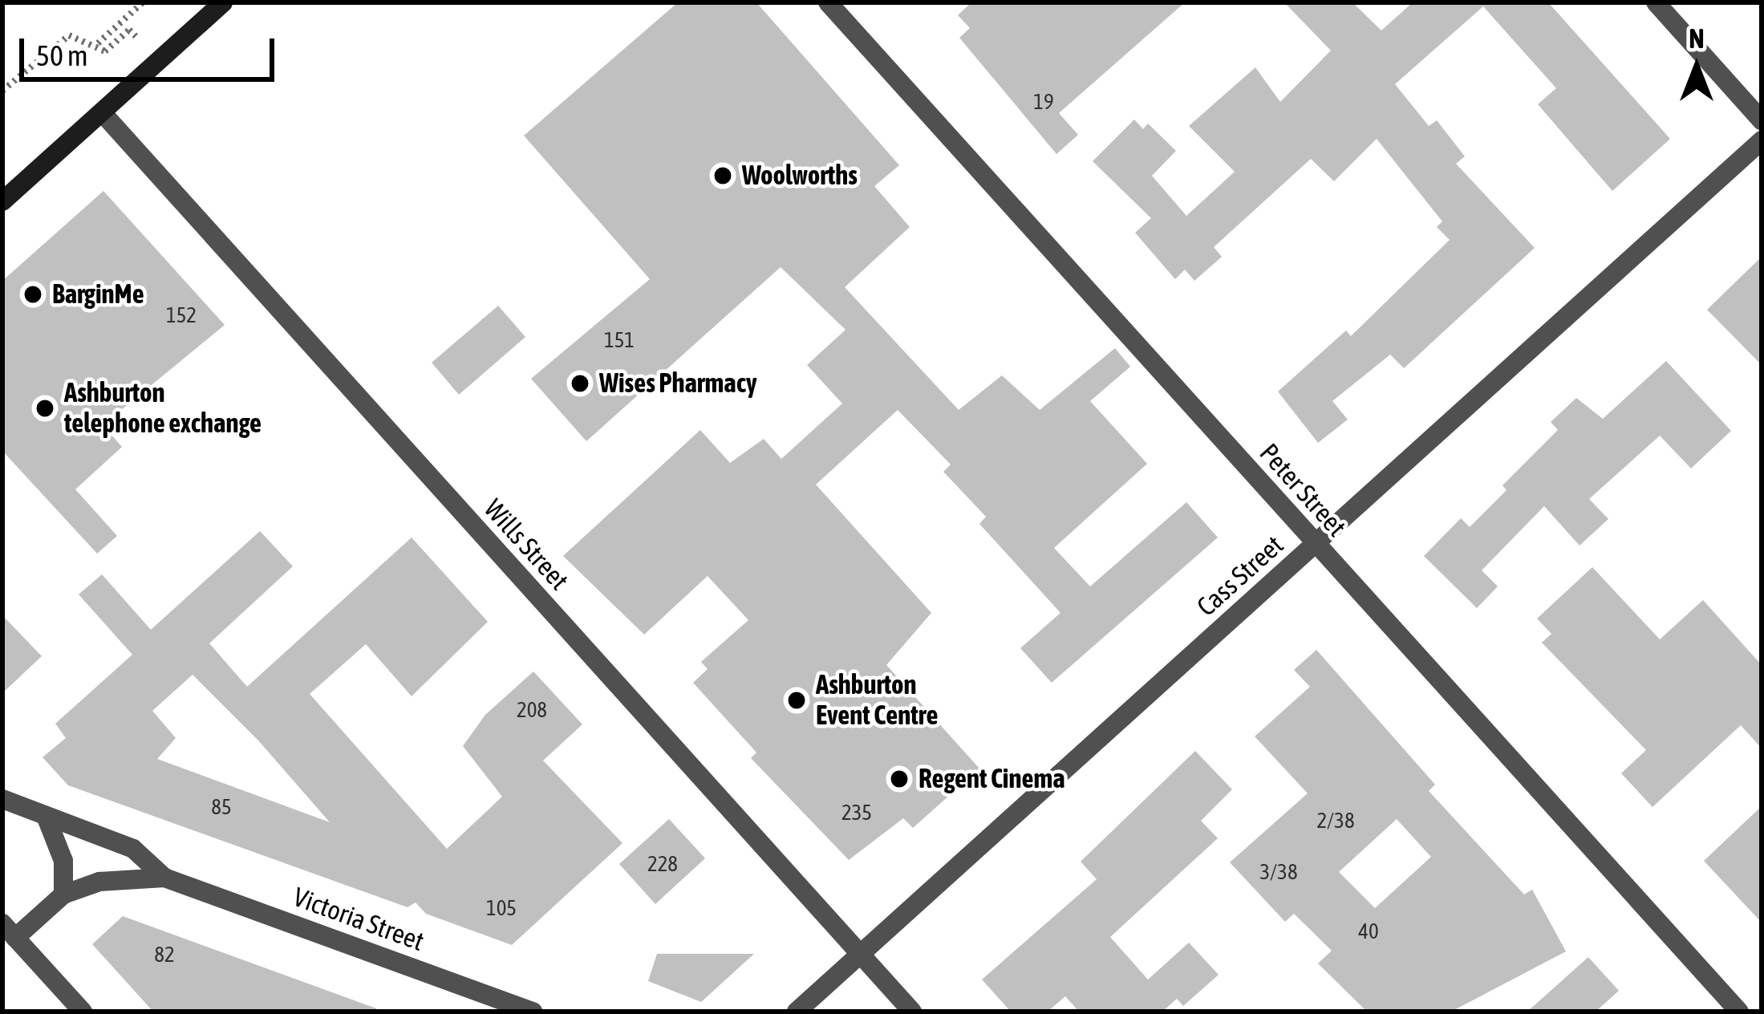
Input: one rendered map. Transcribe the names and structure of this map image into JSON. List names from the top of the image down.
{
  "streets": {
    "street": [
      "Peter Street",
      "Wills Street",
      "Cass Street",
      "Victoria Street"
    ]
  },
  "crossings": [
    ["Peter Street", "Cass Street"],
    ["Wills Street", "Cass Street"]
  ],
  "places": [
    "Woolworths",
    "BarginMe",
    "Wises Pharmacy",
    "Ashburton telephone exchange",
    "Ashburton Event Centre",
    "Regent Cinema"
  ],
  "house_numbers": [
    "19",
    "152",
    "151",
    "208",
    "85",
    "235",
    "2/38",
    "228",
    "3/38",
    "105",
    "40",
    "82"
  ],
  "scale_bar": "50 m",
  "north": "top"
}
